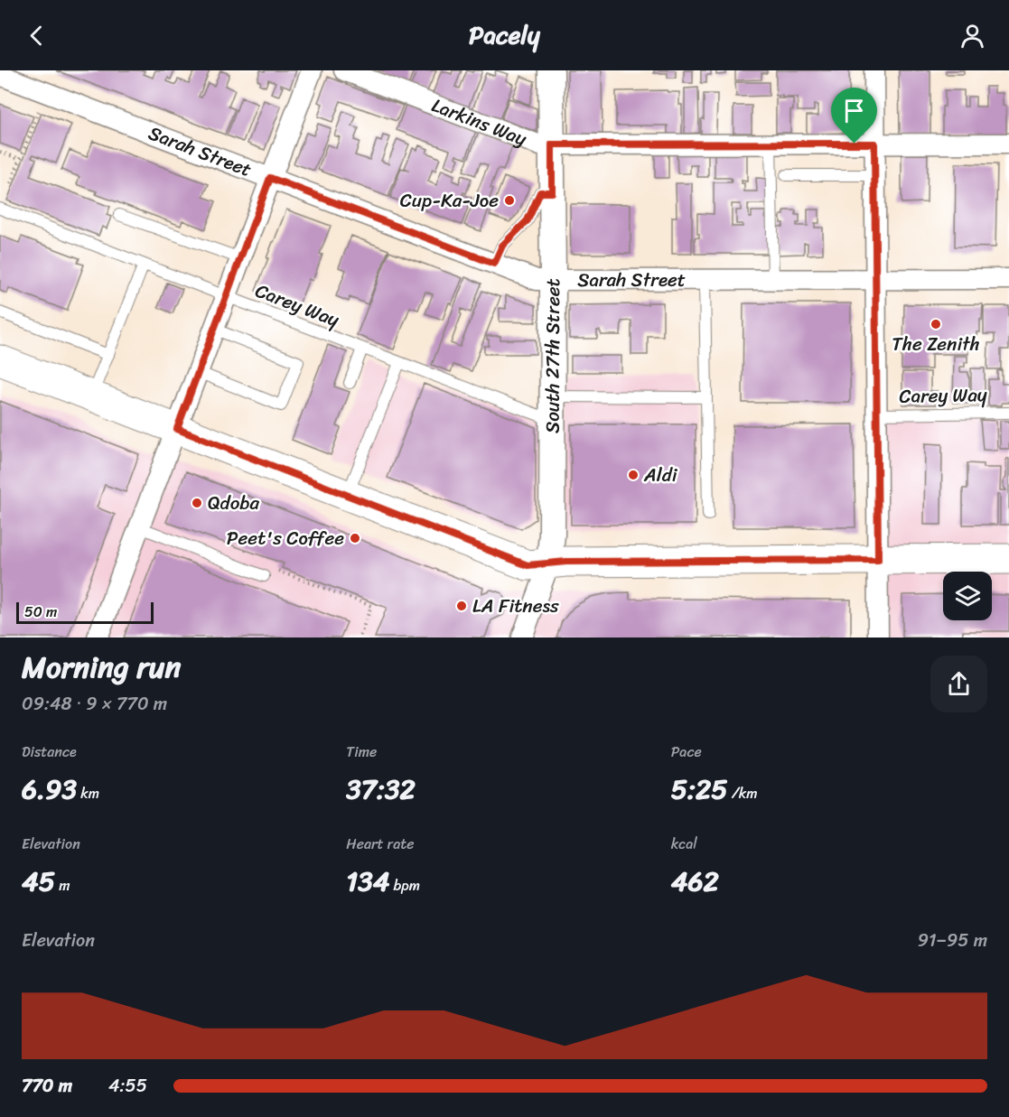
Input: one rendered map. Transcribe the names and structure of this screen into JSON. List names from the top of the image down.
{
  "streets": {
    "street": ["Larkins Way", "Sarah Street", "South 27th Street"],
    "lane": ["Carey Way"]
  },
  "crossings": [
    ["Larkins Way", "South 27th Street"],
    ["Sarah Street", "South 27th Street"],
    ["Carey Way", "South 27th Street"]
  ],
  "places": [
    "Cup-Ka-Joe",
    "The Zenith",
    "Aldi",
    "Qdoba",
    "Peet's Coffee",
    "LA Fitness"
  ],
  "scale_bar": "50 m",
  "page": {
    "header": "Pacely",
    "scale": "50 m",
    "heading": ["Morning run", "09:48 · 9 × 770 m"],
    "stats": [
      ["Distance", "6.93 km"],
      ["Time", "37:32"],
      ["Pace", "5:25 /km"],
      ["Elevation", "45 m"],
      ["Heart rate", "134 bpm"],
      ["kcal", "462"]
    ],
    "chart": ["Elevation", "91–95 m"],
    "list": [
      {
        "name": "770 m",
        "note": "4:55"
      }
    ]
  }
}
